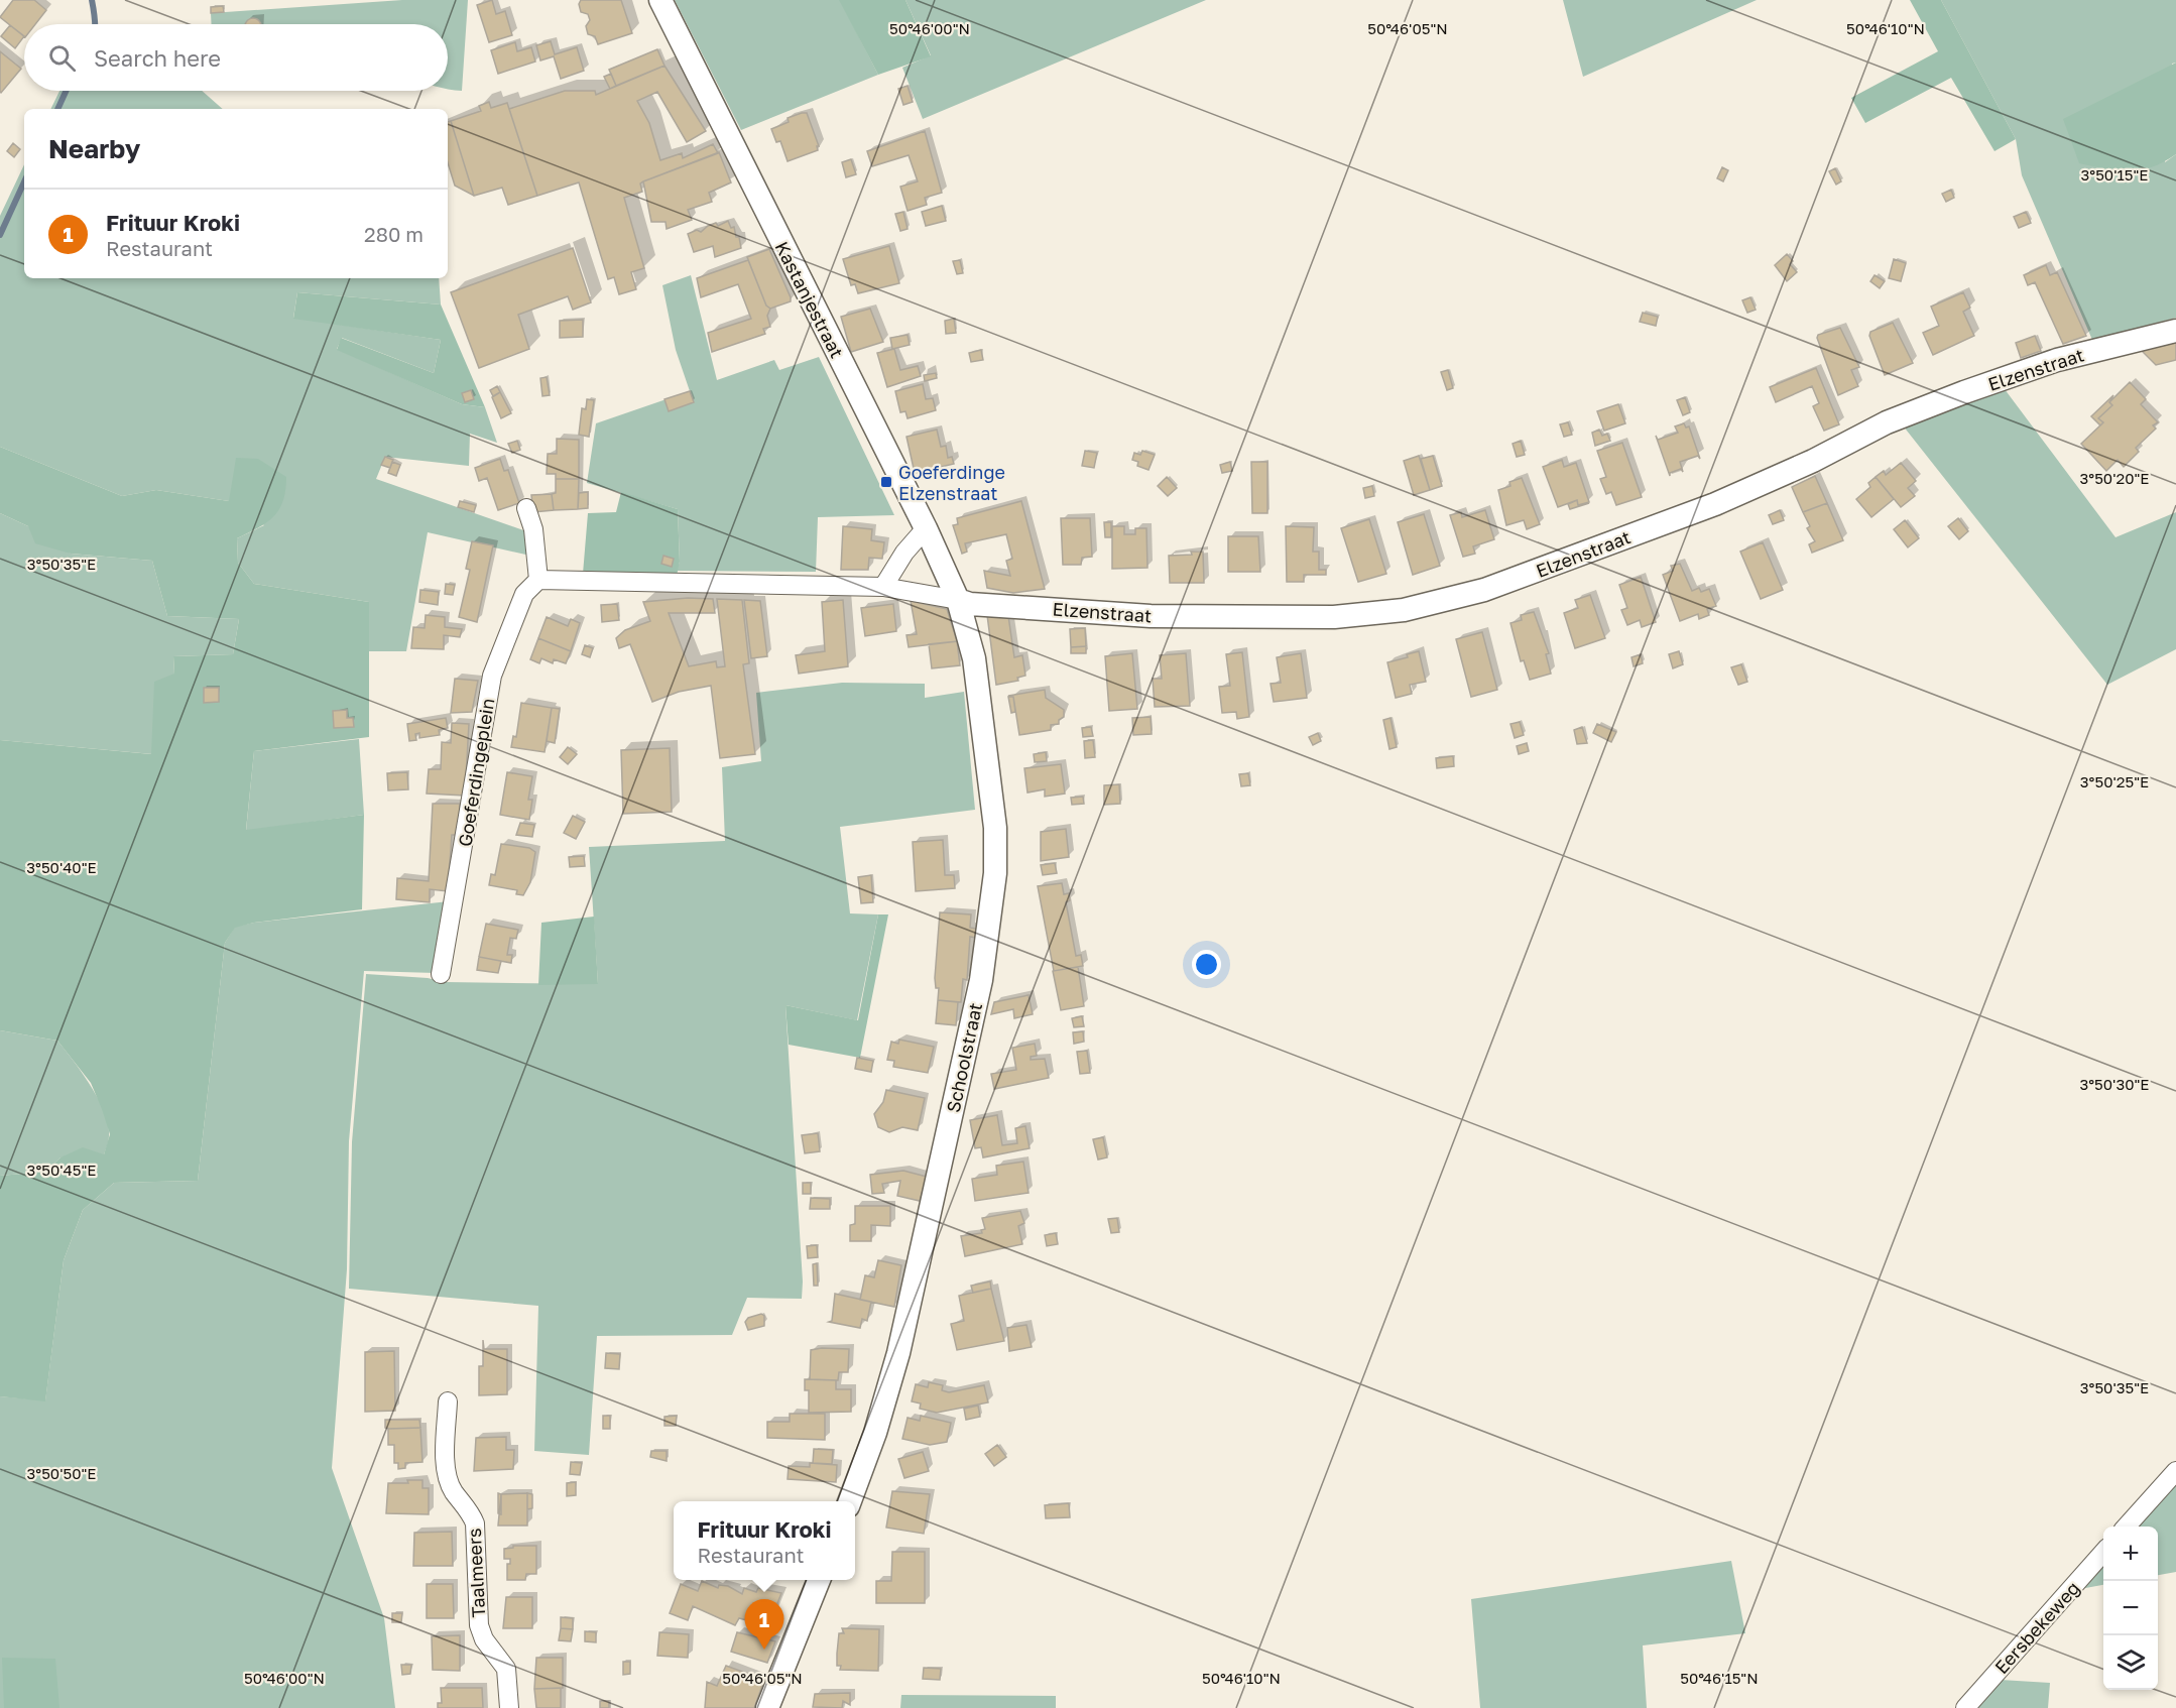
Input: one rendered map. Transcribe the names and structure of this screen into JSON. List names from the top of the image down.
{
  "streets": {
    "street": [
      "Kastanjestraat",
      "Elzenstraat",
      "Goeferdingeplein",
      "Schoolstraat",
      "Taalmeers",
      "Eersbekeweg"
    ]
  },
  "crossings": [
    ["Kastanjestraat", "Elzenstraat"],
    ["Kastanjestraat", "Schoolstraat"],
    ["Elzenstraat", "Schoolstraat"]
  ],
  "places": {
    "transit": ["Goeferdinge Elzenstraat"]
  },
  "page": {
    "search": "Search here",
    "heading": "Nearby",
    "list": [
      {
        "mark": "1",
        "name": "Frituur Kroki",
        "note": "Restaurant",
        "value": "280 m"
      }
    ],
    "popup": ["Frituur Kroki", "Restaurant"],
    "map_buttons": ["+", "−"],
    "pins": "1"
  },
  "coordinates": [
    "50°46'00\"N",
    "50°46'05\"N",
    "50°46'10\"N",
    "3°50'15\"E",
    "3°50'20\"E",
    "3°50'35\"E",
    "3°50'25\"E",
    "3°50'40\"E",
    "3°50'30\"E",
    "3°50'45\"E",
    "3°50'50\"E",
    "50°46'15\"N"
  ]
}
